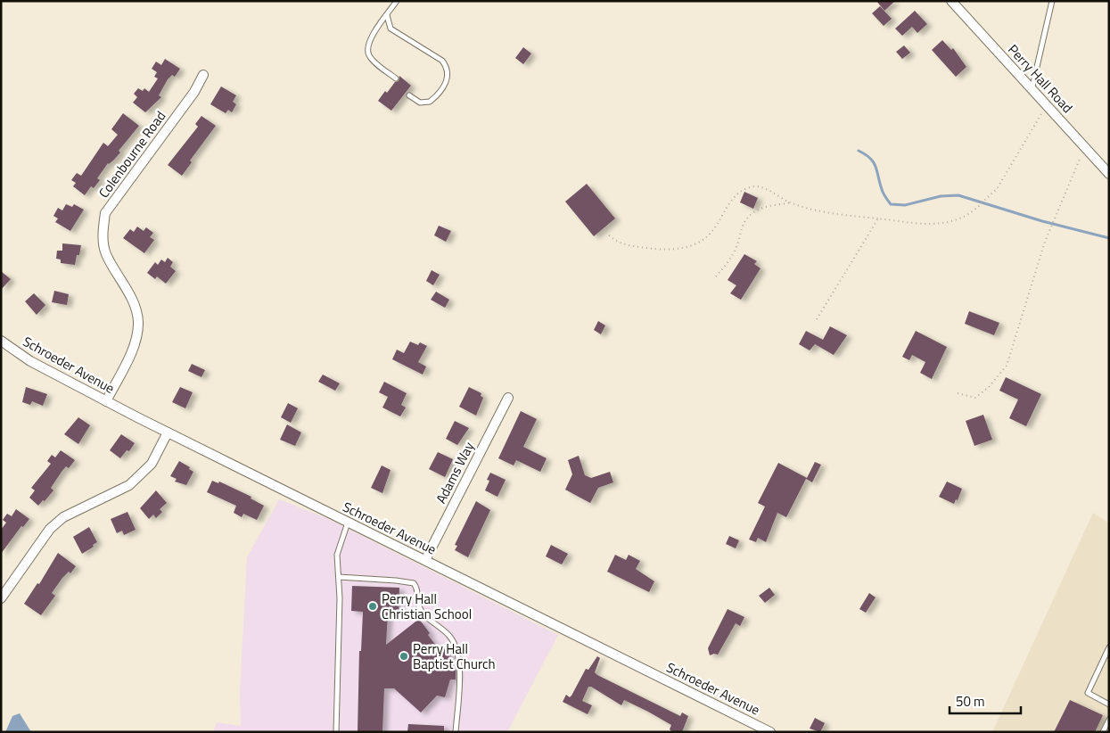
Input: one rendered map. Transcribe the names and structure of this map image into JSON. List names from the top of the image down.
{
  "streets": {
    "street": [
      "Perry Hall Road",
      "Colenbourne Road",
      "Schroeder Avenue",
      "Adams Way"
    ]
  },
  "crossings": [
    ["Colenbourne Road", "Schroeder Avenue"],
    ["Schroeder Avenue", "Adams Way"]
  ],
  "places": ["Perry Hall Christian School", "Perry Hall Baptist Church"],
  "scale_bar": "50 m"
}
